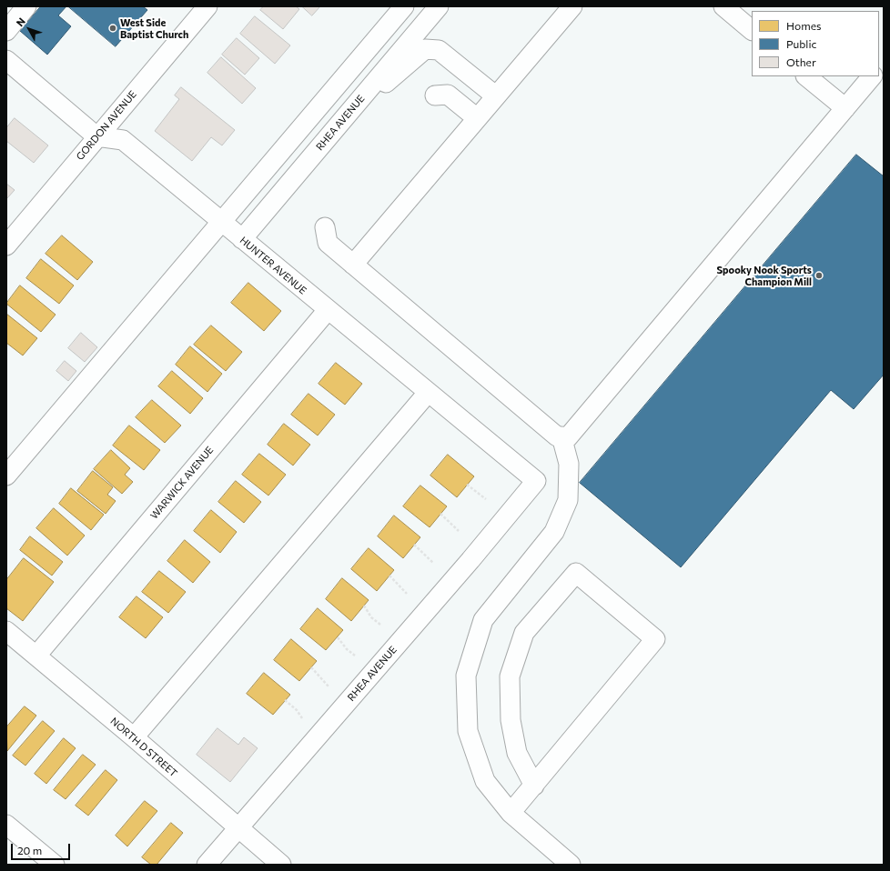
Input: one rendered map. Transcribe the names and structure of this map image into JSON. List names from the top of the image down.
{
  "streets": {
    "street": [
      "RHEA AVENUE",
      "GORDON AVENUE",
      "HUNTER AVENUE",
      "WARWICK AVENUE",
      "NORTH D STREET"
    ]
  },
  "crossings": [
    ["RHEA AVENUE", "HUNTER AVENUE"],
    ["RHEA AVENUE", "NORTH D STREET"],
    ["GORDON AVENUE", "HUNTER AVENUE"],
    ["HUNTER AVENUE", "WARWICK AVENUE"],
    ["WARWICK AVENUE", "NORTH D STREET"]
  ],
  "places": ["West Side Baptist Church", "Spooky Nook Sports Champion Mill"],
  "legend": ["Homes", "Public", "Other"],
  "scale_bar": "20 m",
  "north": "top left"
}
